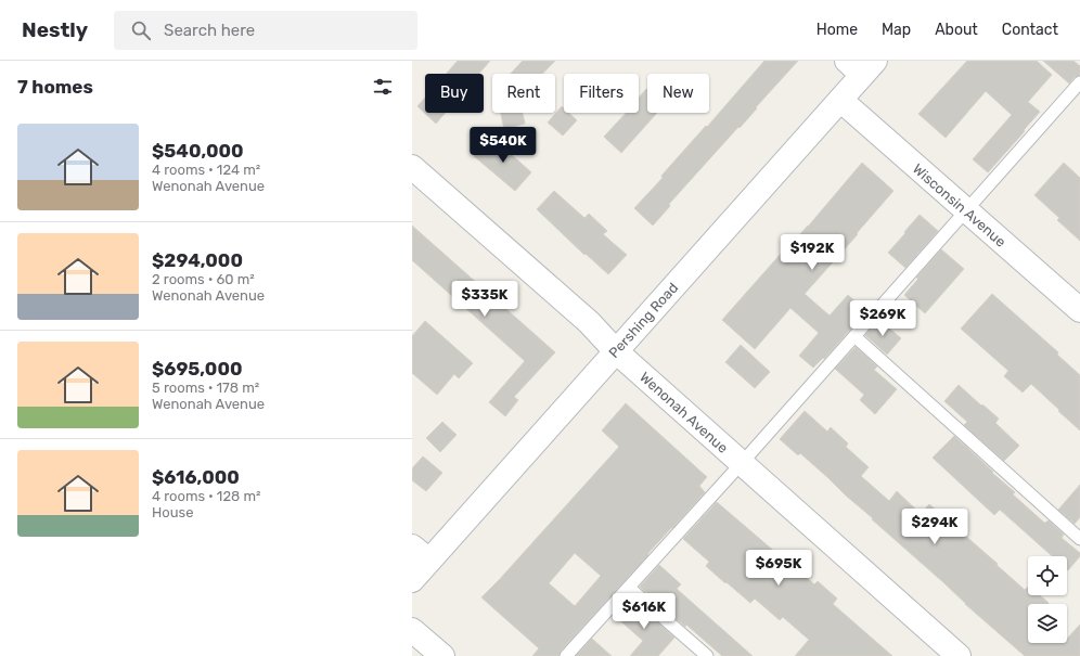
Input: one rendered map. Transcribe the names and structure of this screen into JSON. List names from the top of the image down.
{
  "streets": {
    "street": ["Wisconsin Avenue", "Pershing Road", "Wenonah Avenue"]
  },
  "crossings": [
    ["Wisconsin Avenue", "Pershing Road"],
    ["Pershing Road", "Wenonah Avenue"]
  ],
  "page": {
    "header": "Nestly",
    "search": "Search here",
    "nav": [
      "Home",
      "Map",
      "About",
      "Contact"
    ],
    "heading": "7 homes",
    "chip": [
      "Buy",
      "Rent",
      "Filters",
      "New"
    ],
    "list": [
      {
        "name": "$540,000",
        "note": "4 rooms · 124 m² · Wenonah Avenue"
      },
      {
        "name": "$294,000",
        "note": "2 rooms · 60 m² · Wenonah Avenue"
      },
      {
        "name": "$695,000",
        "note": "5 rooms · 178 m² · Wenonah Avenue"
      },
      {
        "name": "$616,000",
        "note": "4 rooms · 128 m² · House"
      }
    ],
    "price": [
      "$540K",
      "$192K",
      "$335K",
      "$269K",
      "$294K",
      "$695K",
      "$616K"
    ]
  }
}
